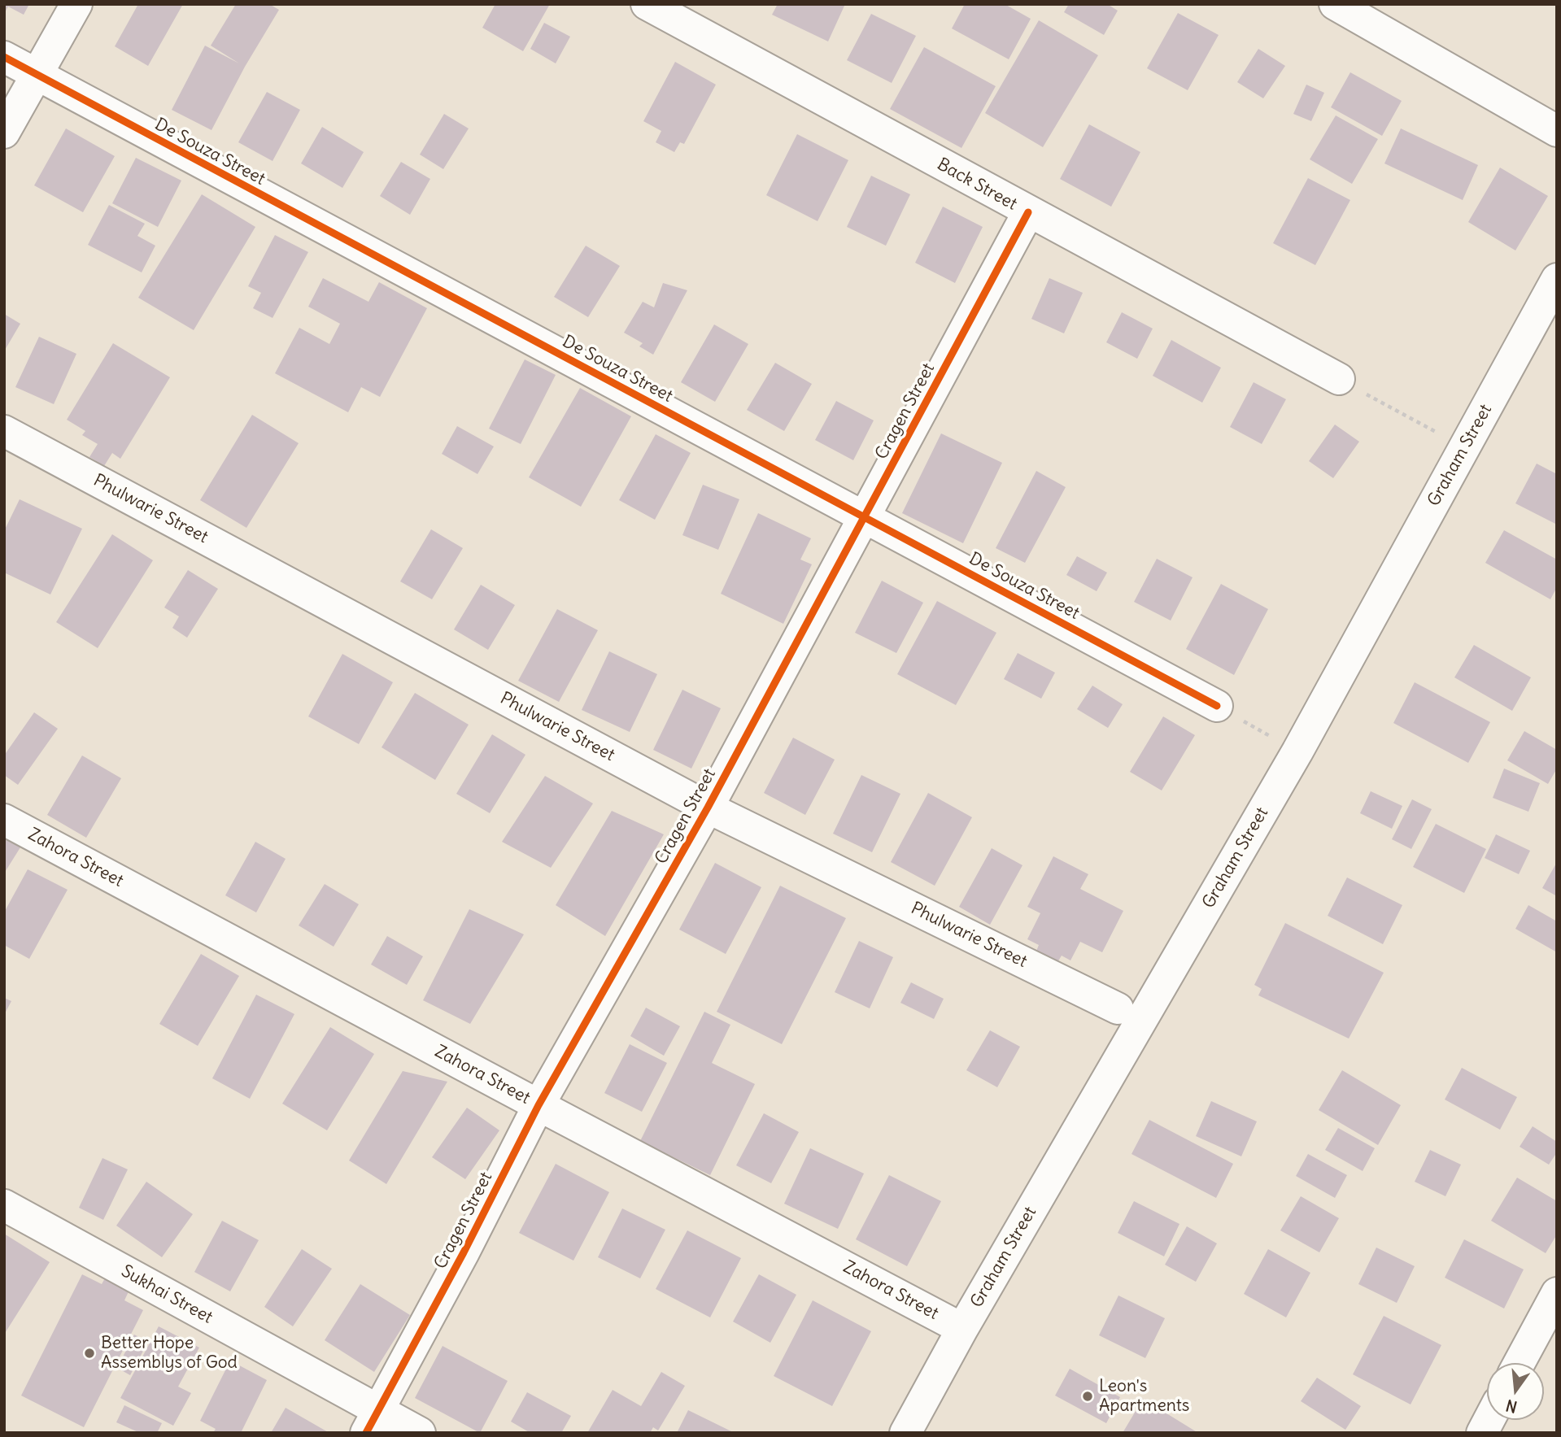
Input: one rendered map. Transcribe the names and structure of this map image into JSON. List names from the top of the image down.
{
  "streets": {
    "street": [
      "De Souza Street",
      "Back Street",
      "Cragen Street",
      "Graham Street",
      "Phulwarie Street",
      "Zahora Street",
      "Sukhai Street"
    ]
  },
  "crossings": [
    ["De Souza Street", "Cragen Street"],
    ["Back Street", "Cragen Street"],
    ["Cragen Street", "Phulwarie Street"],
    ["Cragen Street", "Zahora Street"],
    ["Cragen Street", "Sukhai Street"],
    ["Graham Street", "Zahora Street"]
  ],
  "places": ["Better Hope Assemblys of God", "Leon's Apartments"],
  "north": "bottom"
}
